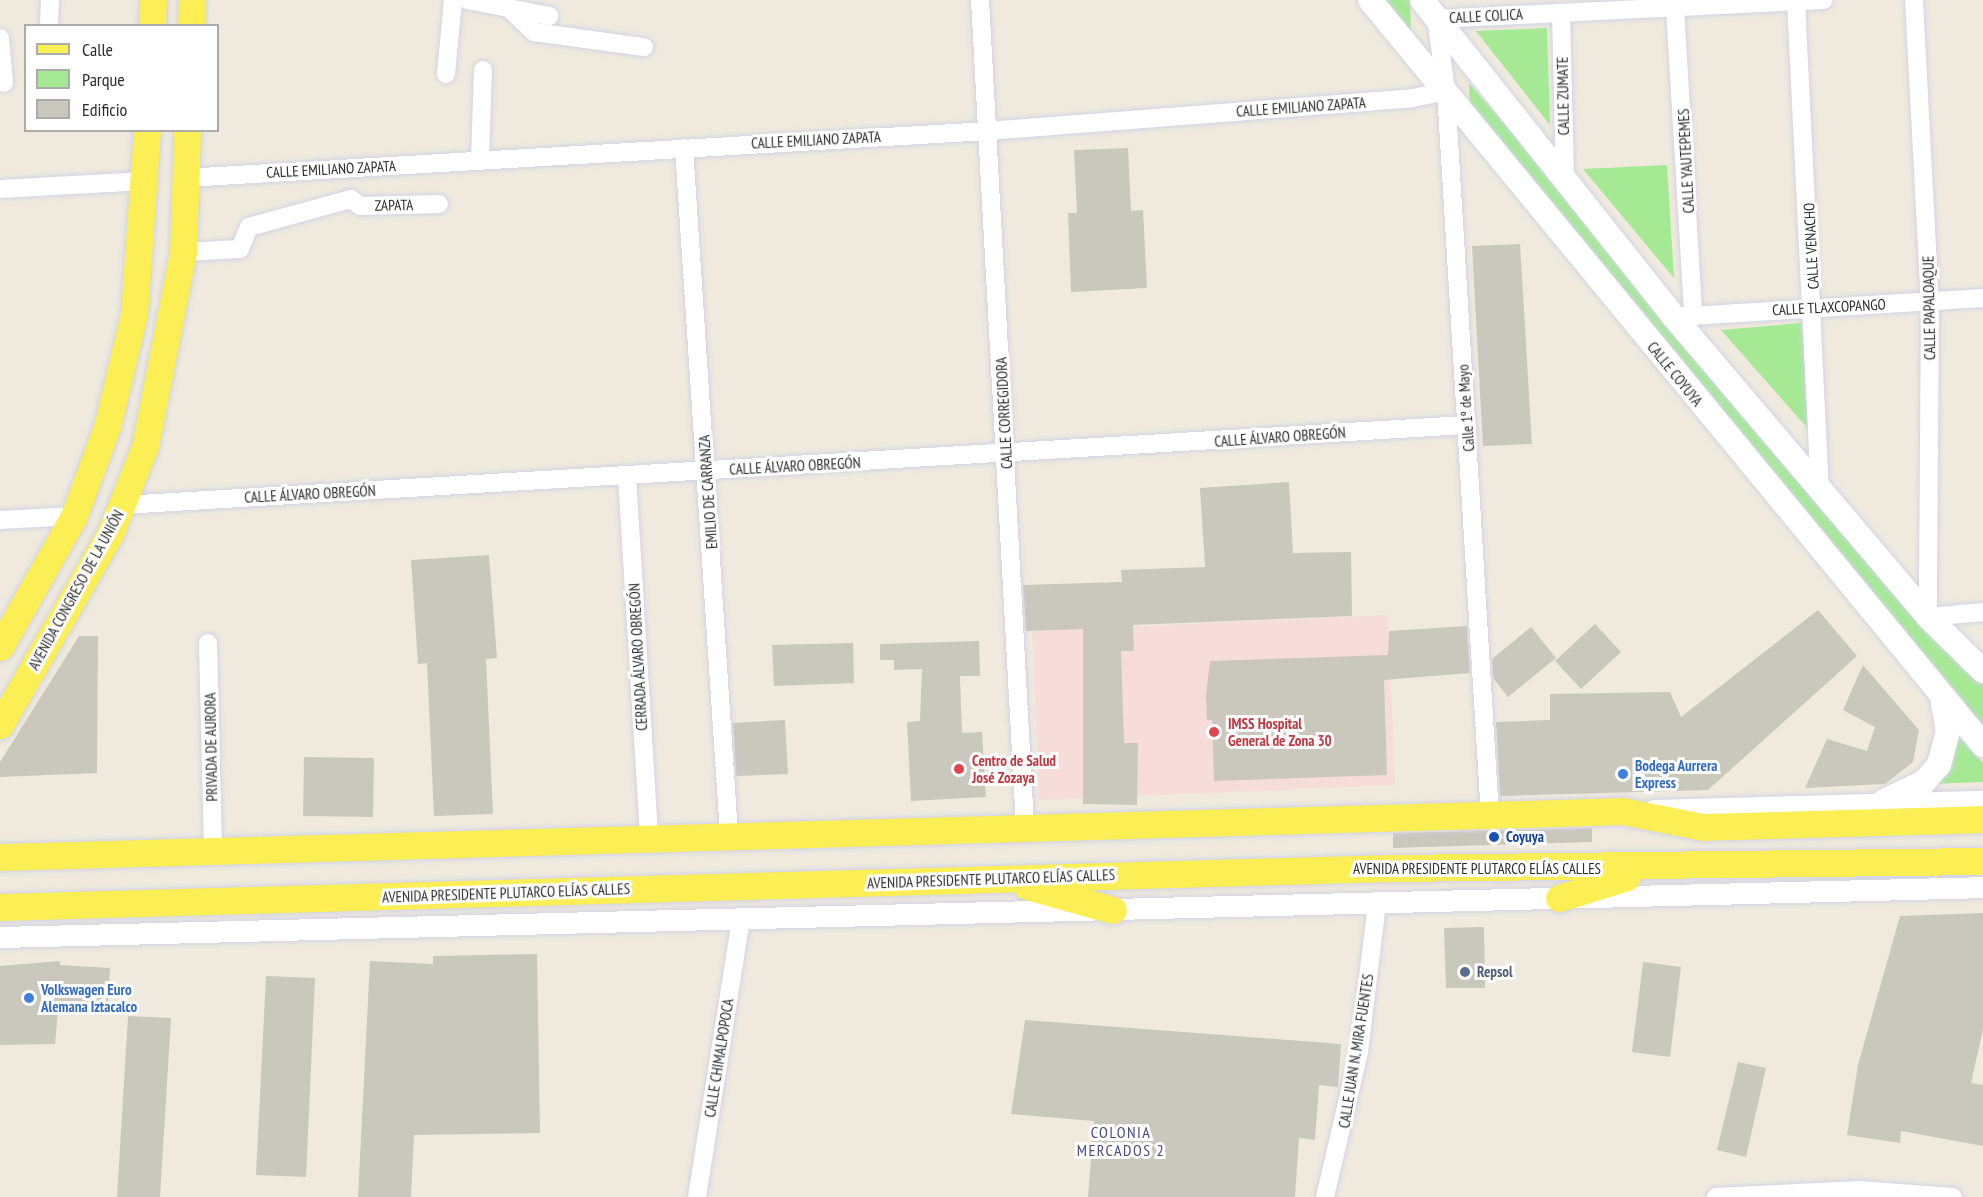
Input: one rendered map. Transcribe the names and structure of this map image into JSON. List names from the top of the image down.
{
  "streets": {
    "main road": ["CALLE COYUYA", "AVENIDA CONGRESO DE LA UNIÓN", "AVENIDA PRESIDENTE PLUTARCO ELÍAS CALLES"],
    "street": [
      "CALLE COLICA",
      "CALLE ZUMATE",
      "CALLE EMILIANO ZAPATA",
      "CALLE YAUTEPEMES",
      "ZAPATA",
      "CALLE VENACHO",
      "CALLE TLAXCOPANGO",
      "CALLE PAPALOAQUE",
      "Calle 1º de Mayo",
      "CALLE CORREGIDORA",
      "CALLE ÁLVARO OBREGÓN",
      "EMILIO DE CARRANZA",
      "CERRADA ÁLVARO OBREGÓN",
      "PRIVADA DE AURORA",
      "CALLE JUAN N. MIRA FUENTES",
      "CALLE CHIMALPOPOCA"
    ]
  },
  "crossings": [
    ["CALLE COLICA", "CALLE ZUMATE"],
    ["CALLE COLICA", "CALLE YAUTEPEMES"],
    ["CALLE COLICA", "CALLE VENACHO"],
    ["CALLE COLICA", "Calle 1º de Mayo"],
    ["CALLE EMILIANO ZAPATA", "CALLE COYUYA"],
    ["CALLE EMILIANO ZAPATA", "Calle 1º de Mayo"],
    ["CALLE EMILIANO ZAPATA", "CALLE CORREGIDORA"],
    ["CALLE EMILIANO ZAPATA", "EMILIO DE CARRANZA"],
    ["CALLE EMILIANO ZAPATA", "AVENIDA CONGRESO DE LA UNIÓN"],
    ["CALLE YAUTEPEMES", "CALLE TLAXCOPANGO"],
    ["CALLE VENACHO", "CALLE TLAXCOPANGO"],
    ["CALLE TLAXCOPANGO", "CALLE PAPALOAQUE"],
    ["CALLE COYUYA", "Calle 1º de Mayo"],
    ["Calle 1º de Mayo", "CALLE ÁLVARO OBREGÓN"],
    ["CALLE CORREGIDORA", "CALLE ÁLVARO OBREGÓN"],
    ["CALLE ÁLVARO OBREGÓN", "EMILIO DE CARRANZA"],
    ["CALLE ÁLVARO OBREGÓN", "AVENIDA CONGRESO DE LA UNIÓN"],
    ["CALLE ÁLVARO OBREGÓN", "CERRADA ÁLVARO OBREGÓN"],
    ["AVENIDA PRESIDENTE PLUTARCO ELÍAS CALLES", "CALLE JUAN N. MIRA FUENTES"],
    ["AVENIDA PRESIDENTE PLUTARCO ELÍAS CALLES", "CALLE CHIMALPOPOCA"]
  ],
  "districts": ["COLONIA MERCADOS 2"],
  "places": [
    "IMSS Hospital General de Zona 30",
    "Centro de Salud José Zozaya",
    "Bodega Aurrera Express",
    "Coyuya",
    "Repsol",
    "Volkswagen Euro Alemana Iztacalco"
  ],
  "legend": ["Calle", "Parque", "Edificio"]
}
